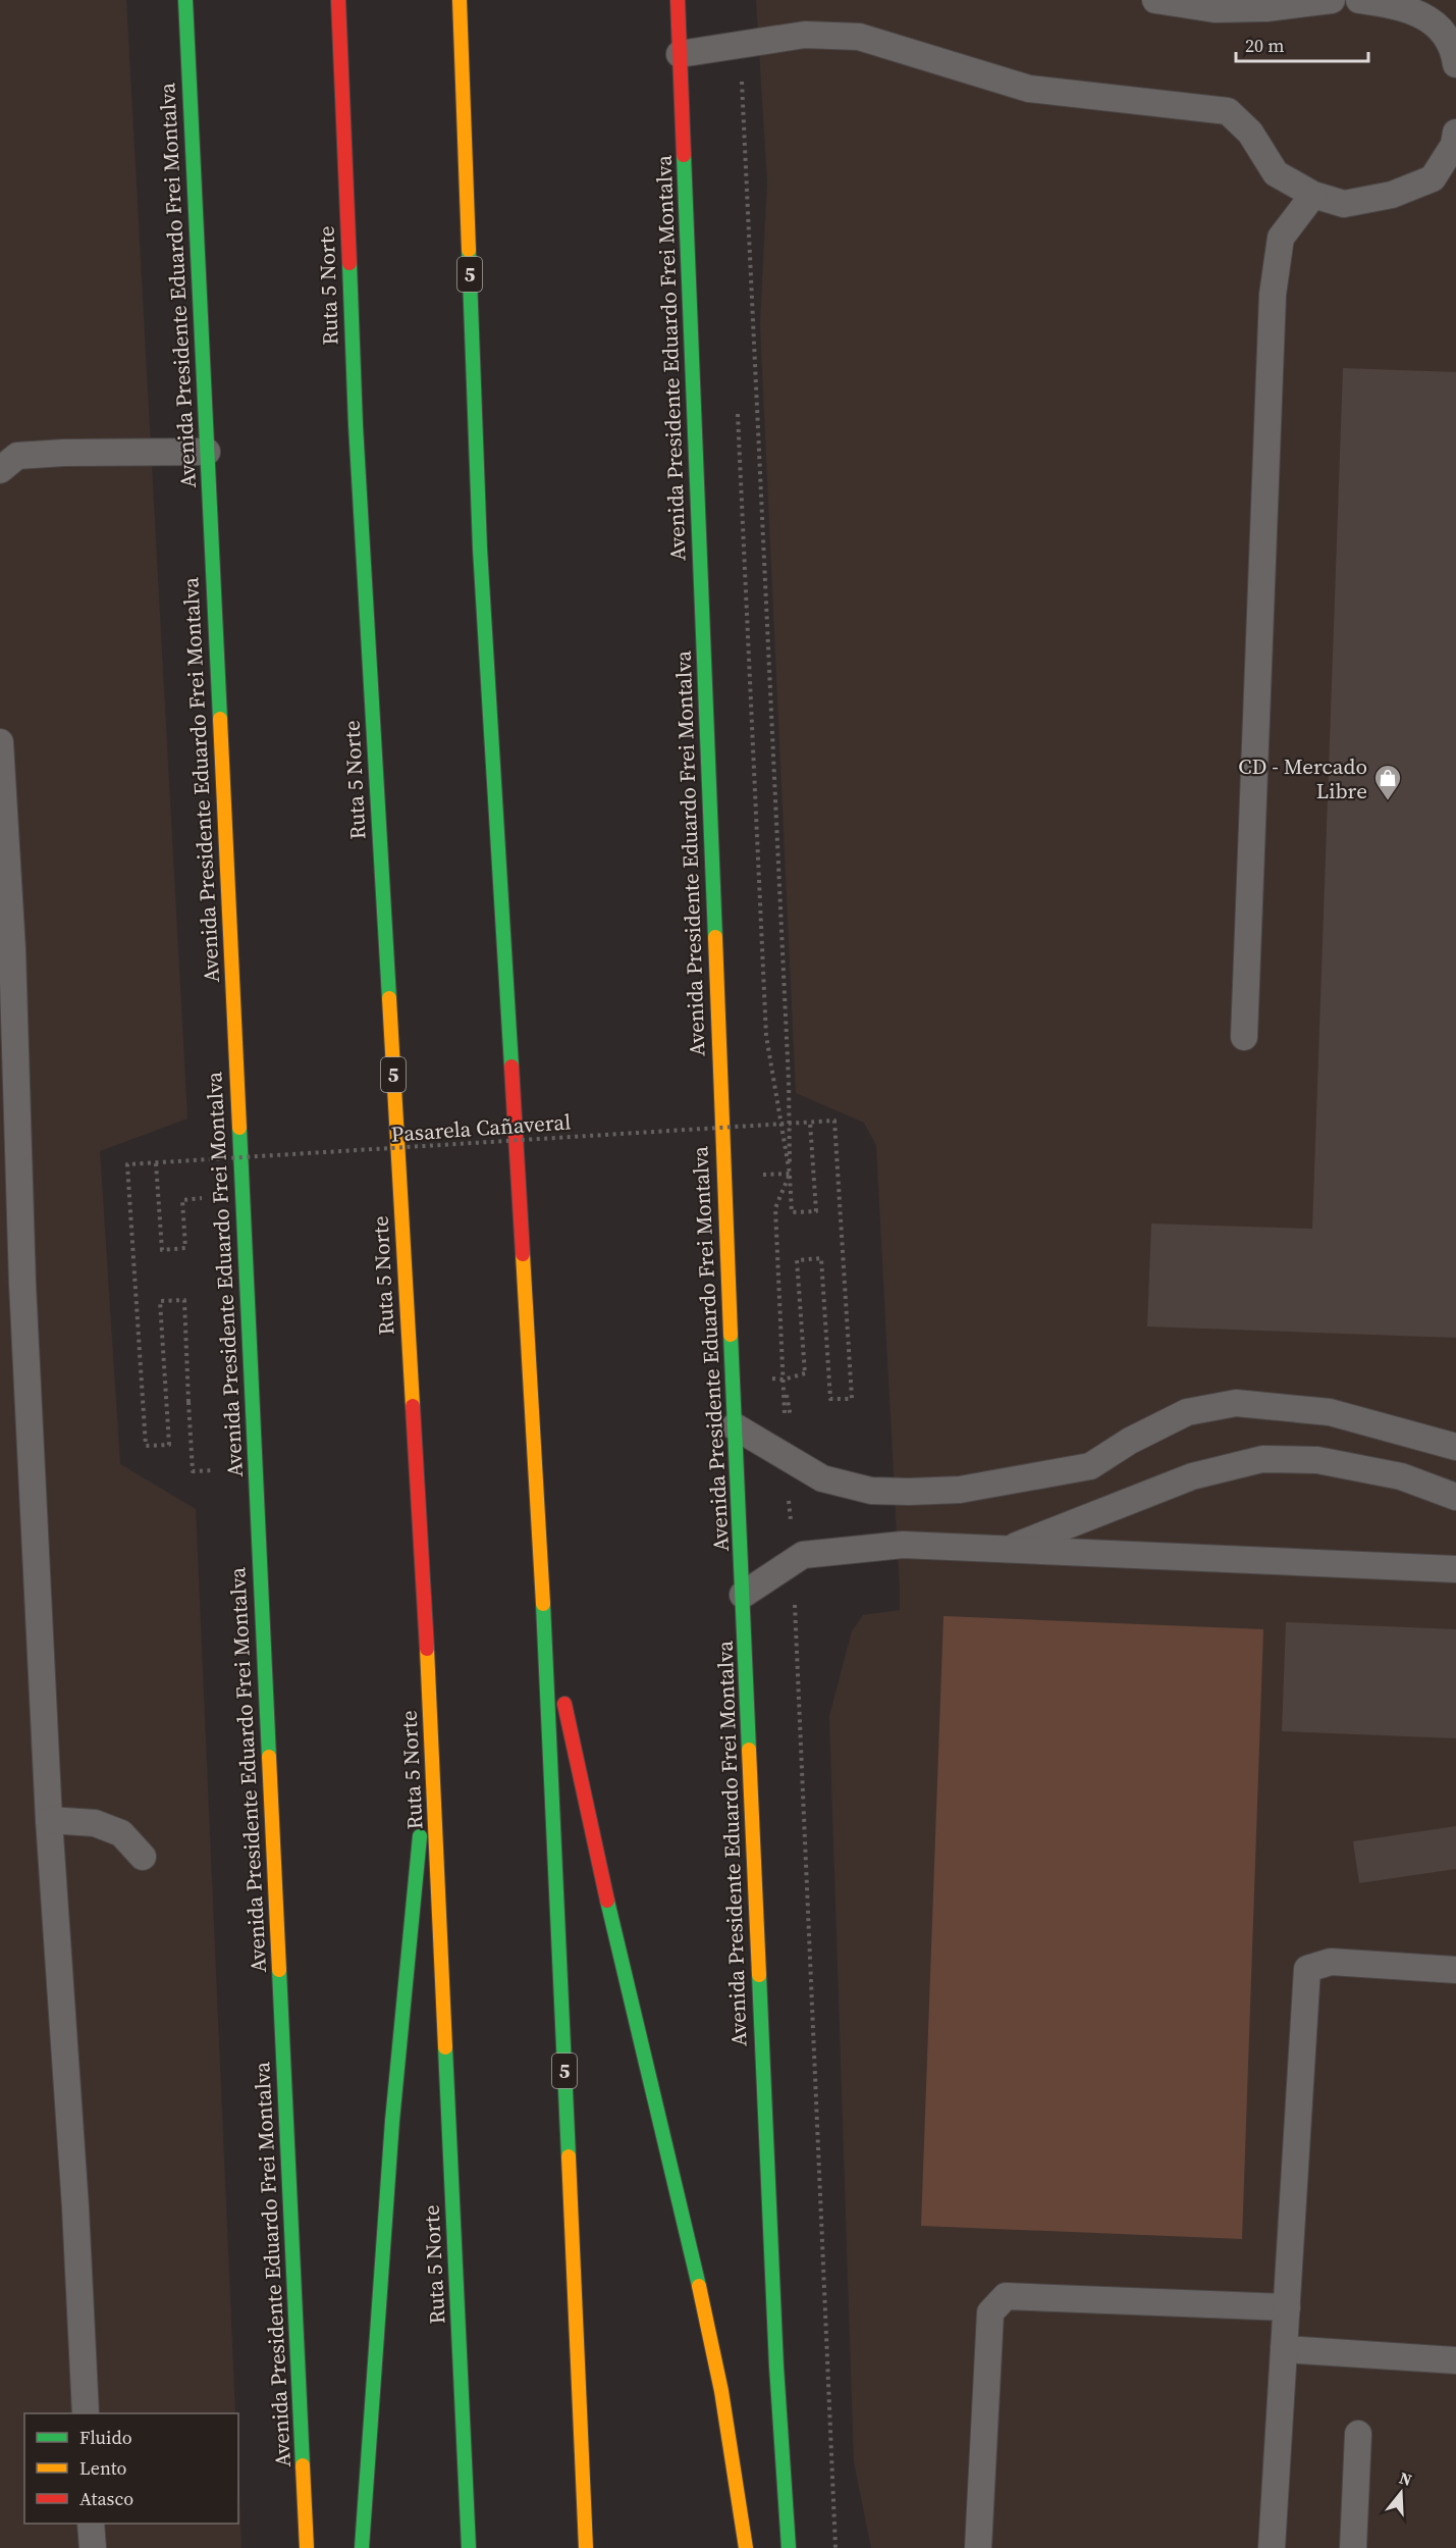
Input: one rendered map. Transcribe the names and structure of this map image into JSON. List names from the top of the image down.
{
  "streets": {
    "main road": ["5", "Avenida Presidente Eduardo Frei Montalva", "Ruta 5 Norte"],
    "path": ["Pasarela Cañaveral"]
  },
  "places": {
    "shop": ["CD - Mercado Libre"]
  },
  "legend": ["Fluido", "Lento", "Atasco"],
  "scale_bar": "20 m",
  "north": "top"
}
